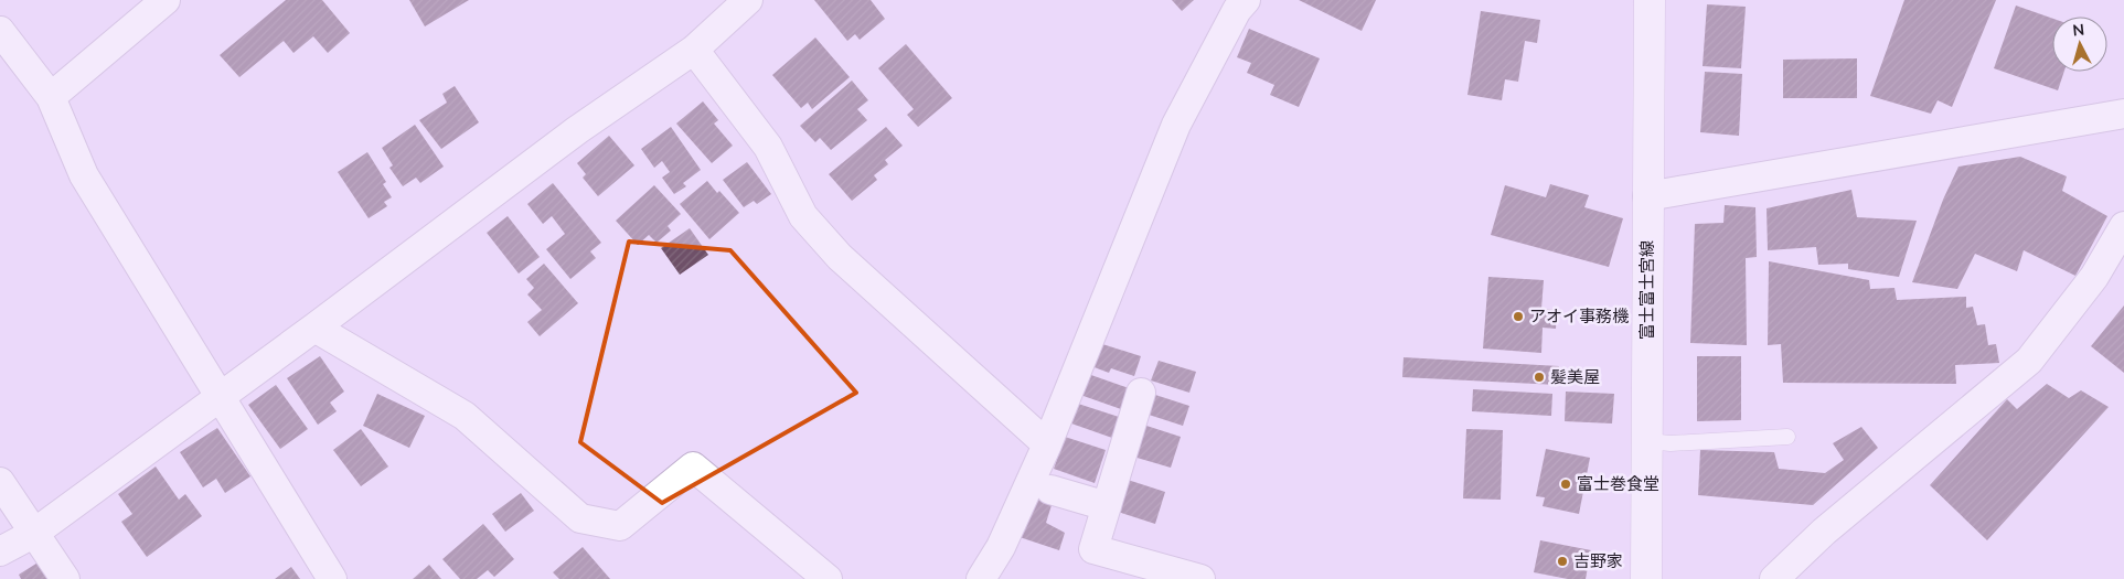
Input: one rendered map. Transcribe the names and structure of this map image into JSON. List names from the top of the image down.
{
  "streets": {
    "main road": ["富士富士宮線"]
  },
  "places": [
    "アオイ事務機",
    "髪美屋",
    "富士巻食堂",
    "吉野家"
  ],
  "north": "top"
}
